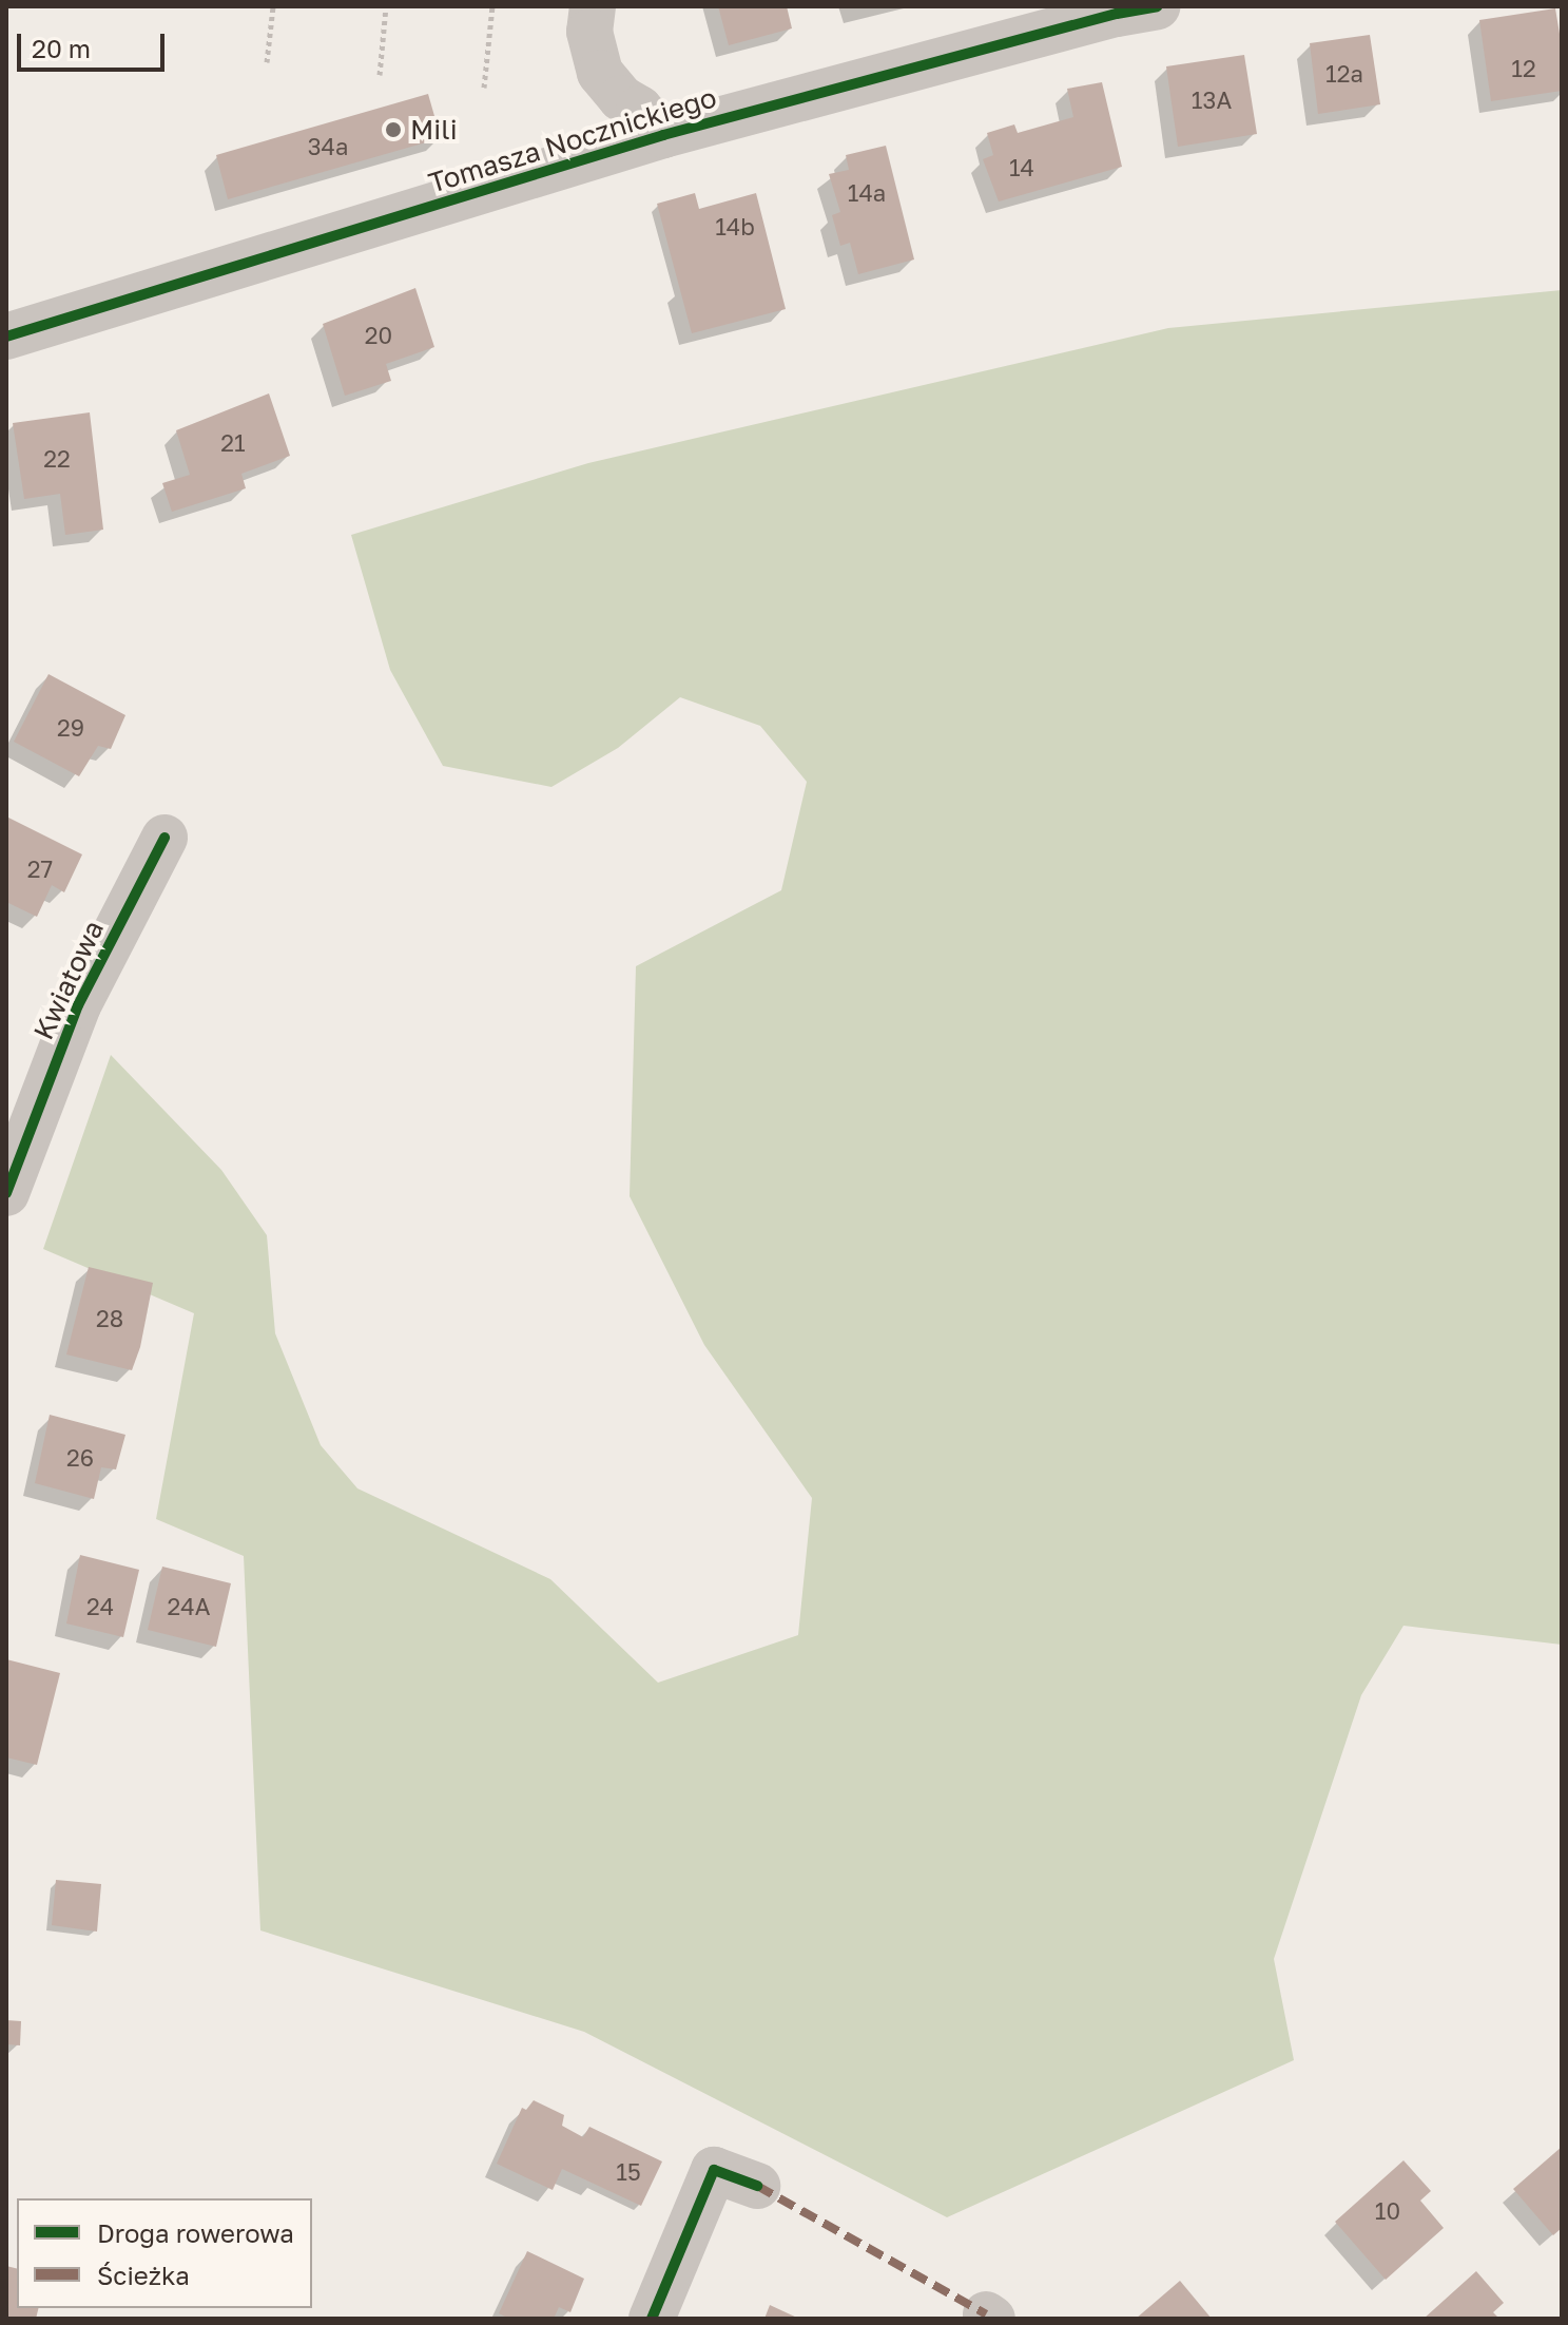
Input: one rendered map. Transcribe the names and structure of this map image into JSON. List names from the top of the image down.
{
  "streets": {
    "street": ["Tomasza Nocznickiego", "Kwiatowa"]
  },
  "places": ["Mili"],
  "house_numbers": [
    "12",
    "12a",
    "13A",
    "34a",
    "14",
    "14a",
    "14b",
    "20",
    "21",
    "22",
    "29",
    "27",
    "28",
    "26",
    "24",
    "24A",
    "15",
    "10"
  ],
  "legend": ["Droga rowerowa", "Ścieżka"],
  "scale_bar": "20 m"
}
